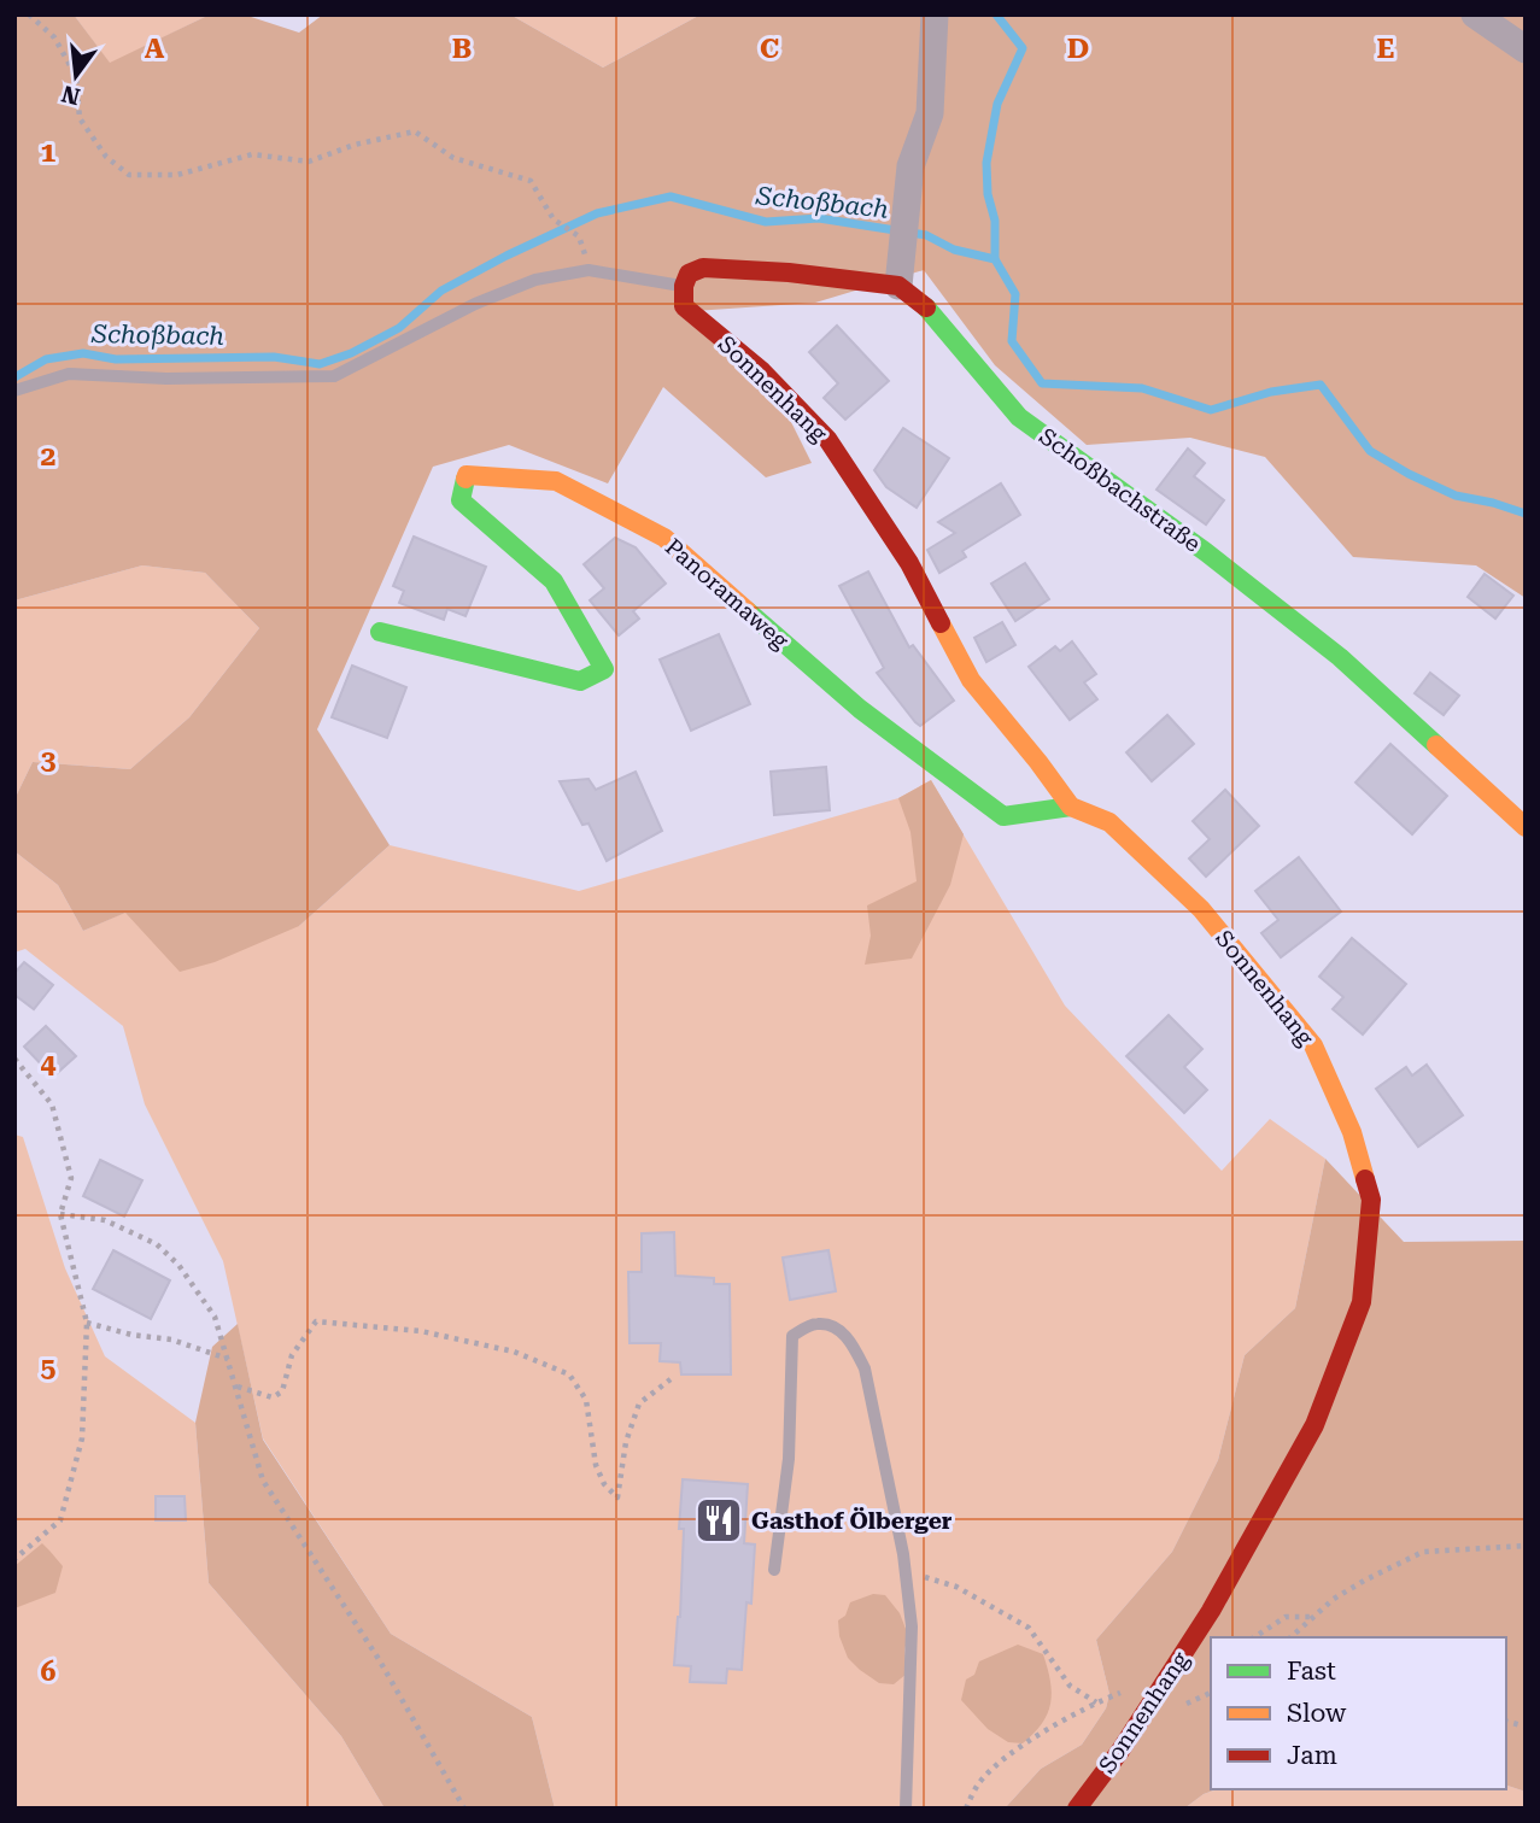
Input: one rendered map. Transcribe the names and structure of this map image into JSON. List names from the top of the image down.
{
  "streets": {
    "street": ["Sonnenhang", "Schoßbachstraße", "Panoramaweg"]
  },
  "crossings": [
    ["Sonnenhang", "Panoramaweg"]
  ],
  "water": ["Schoßbach"],
  "places": {
    "restaurant": ["Gasthof Ölberger"]
  },
  "legend": ["Fast", "Slow", "Jam"],
  "north": "bottom",
  "grid": {
    "columns": [
      "A",
      "B",
      "C",
      "D",
      "E"
    ],
    "rows": [
      "1",
      "2",
      "3",
      "4",
      "5",
      "6"
    ]
  }
}
